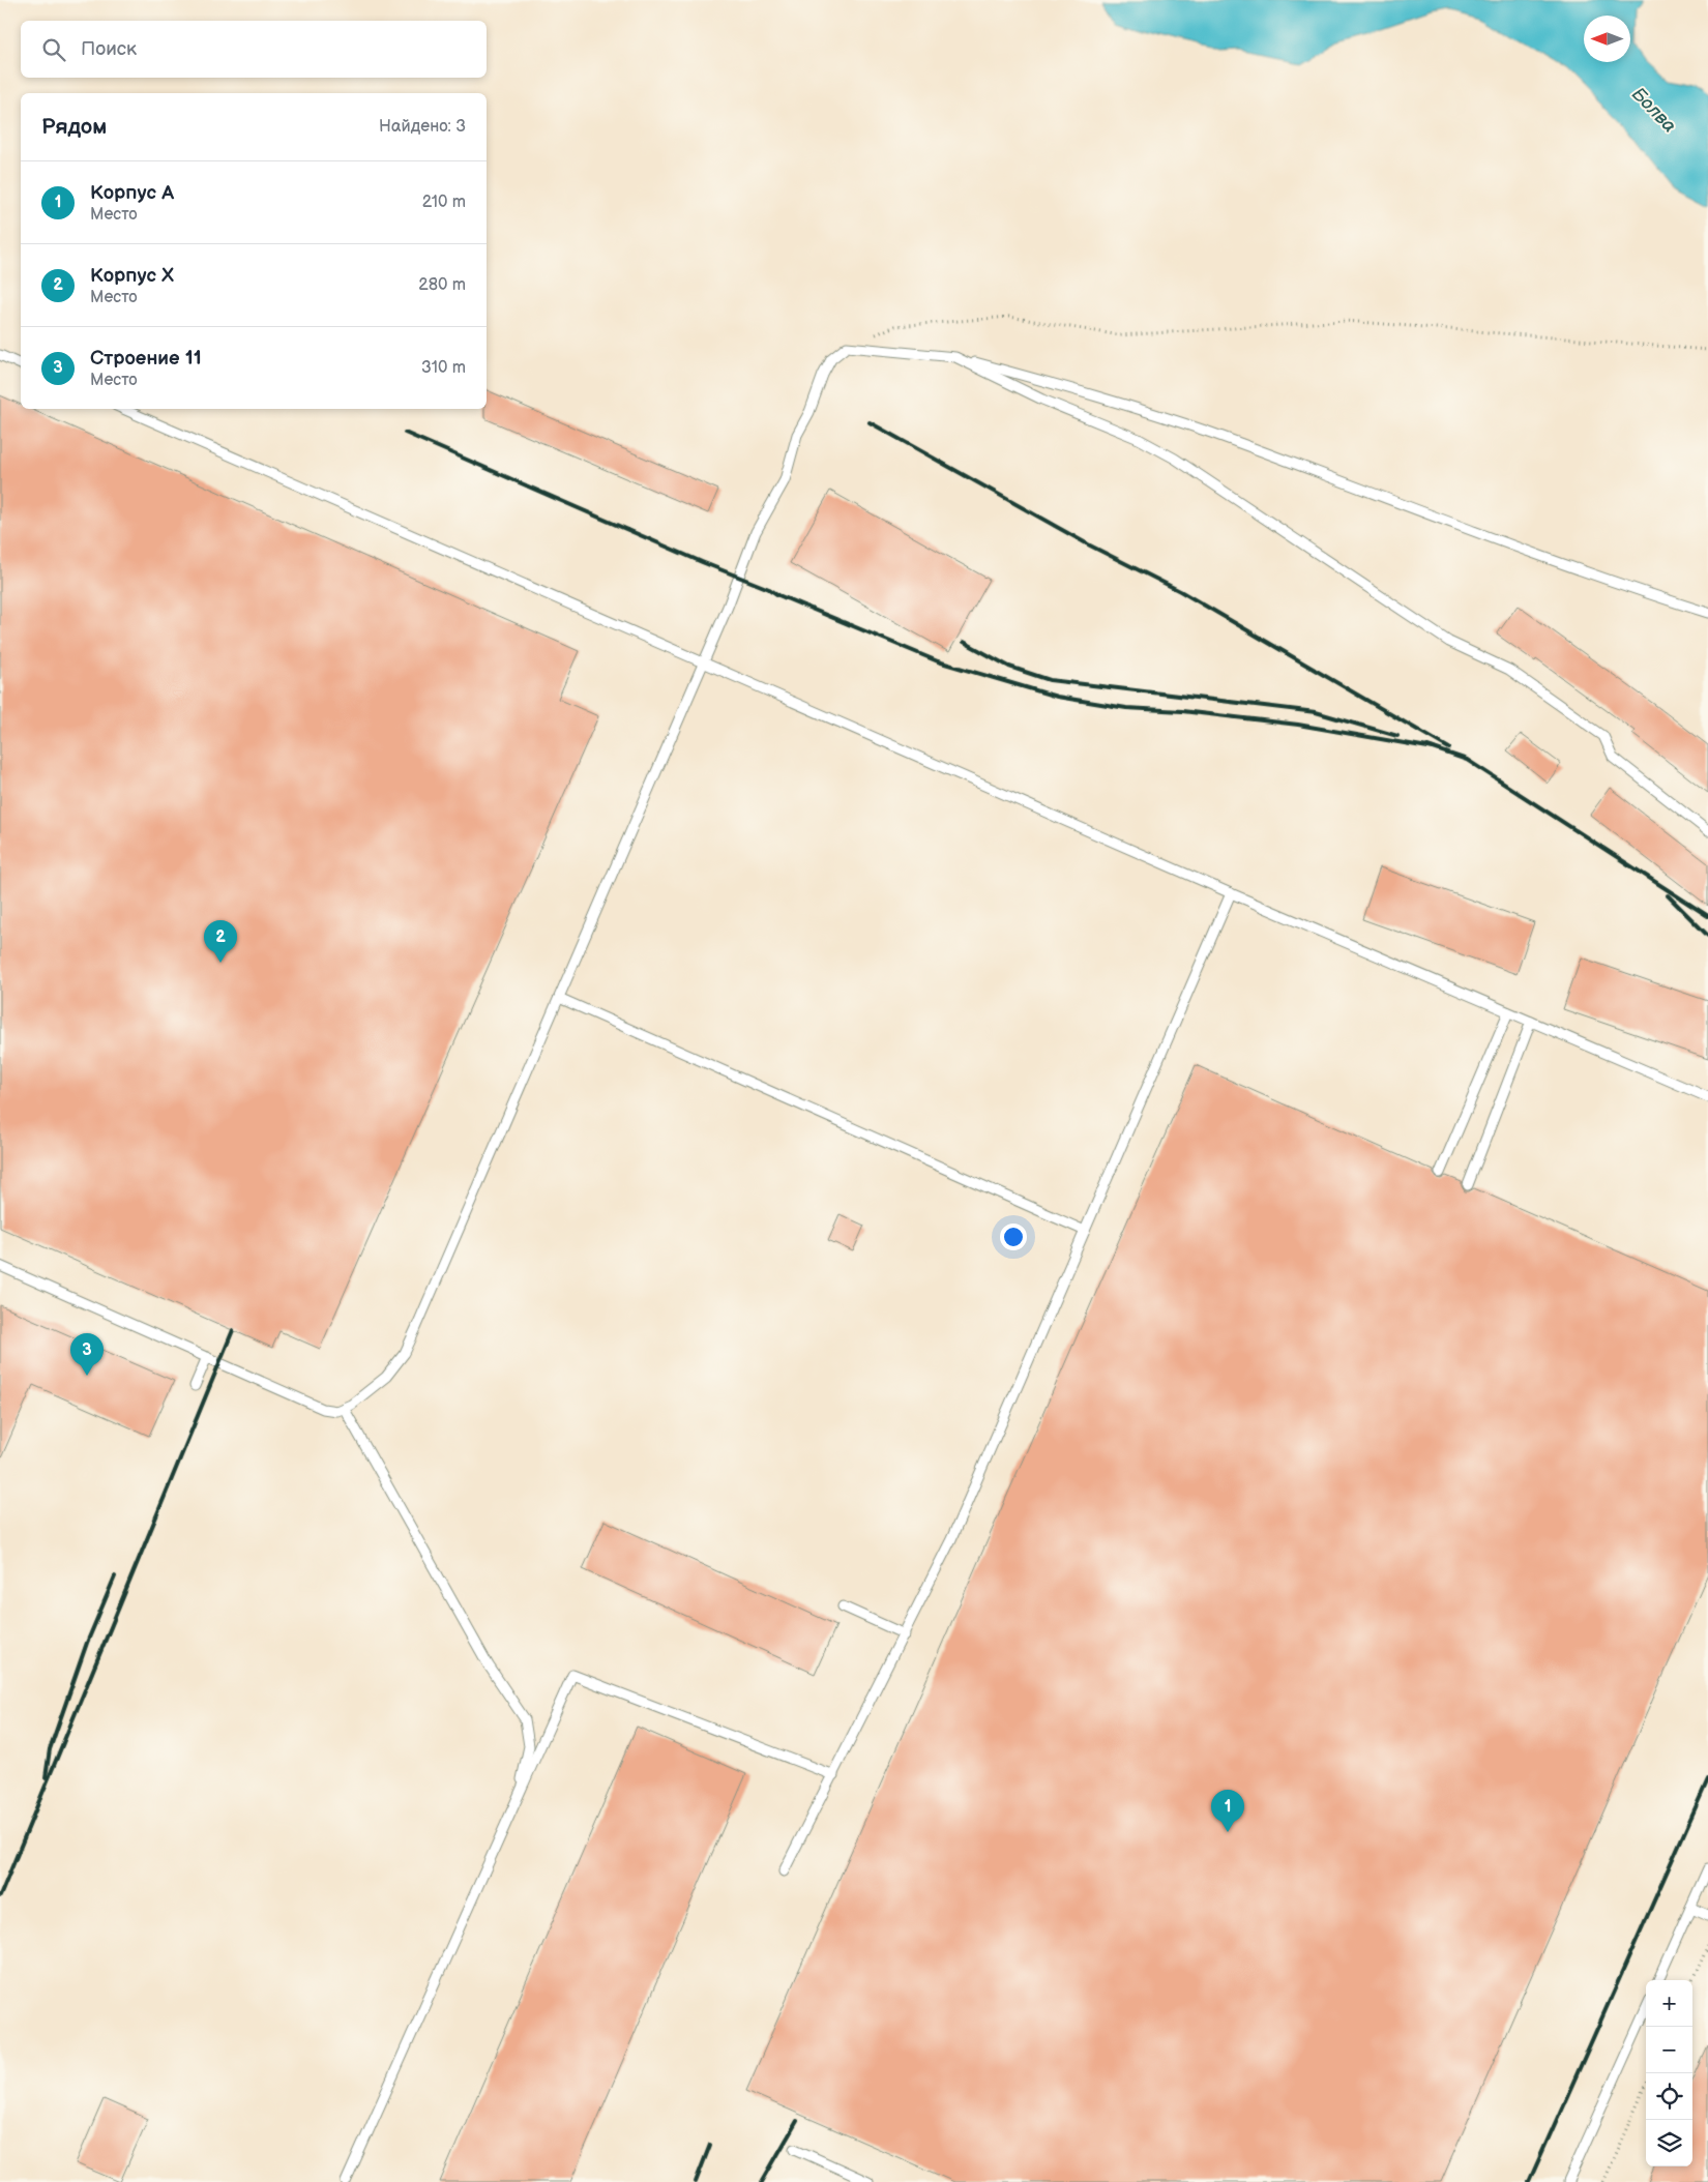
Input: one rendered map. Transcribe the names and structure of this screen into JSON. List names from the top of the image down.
{
  "water": ["Болва"],
  "north": "left",
  "page": {
    "search": "Поиск",
    "heading": ["Рядом", "Найдено: 3"],
    "list": [
      {
        "mark": "1",
        "name": "Корпус А",
        "note": "Место",
        "value": "210 m"
      },
      {
        "mark": "2",
        "name": "Корпус Х",
        "note": "Место",
        "value": "280 m"
      },
      {
        "mark": "3",
        "name": "Строение 11",
        "note": "Место",
        "value": "310 m"
      }
    ],
    "pins": ["2", "3", "1"],
    "map_buttons": ["+", "−"]
  }
}
